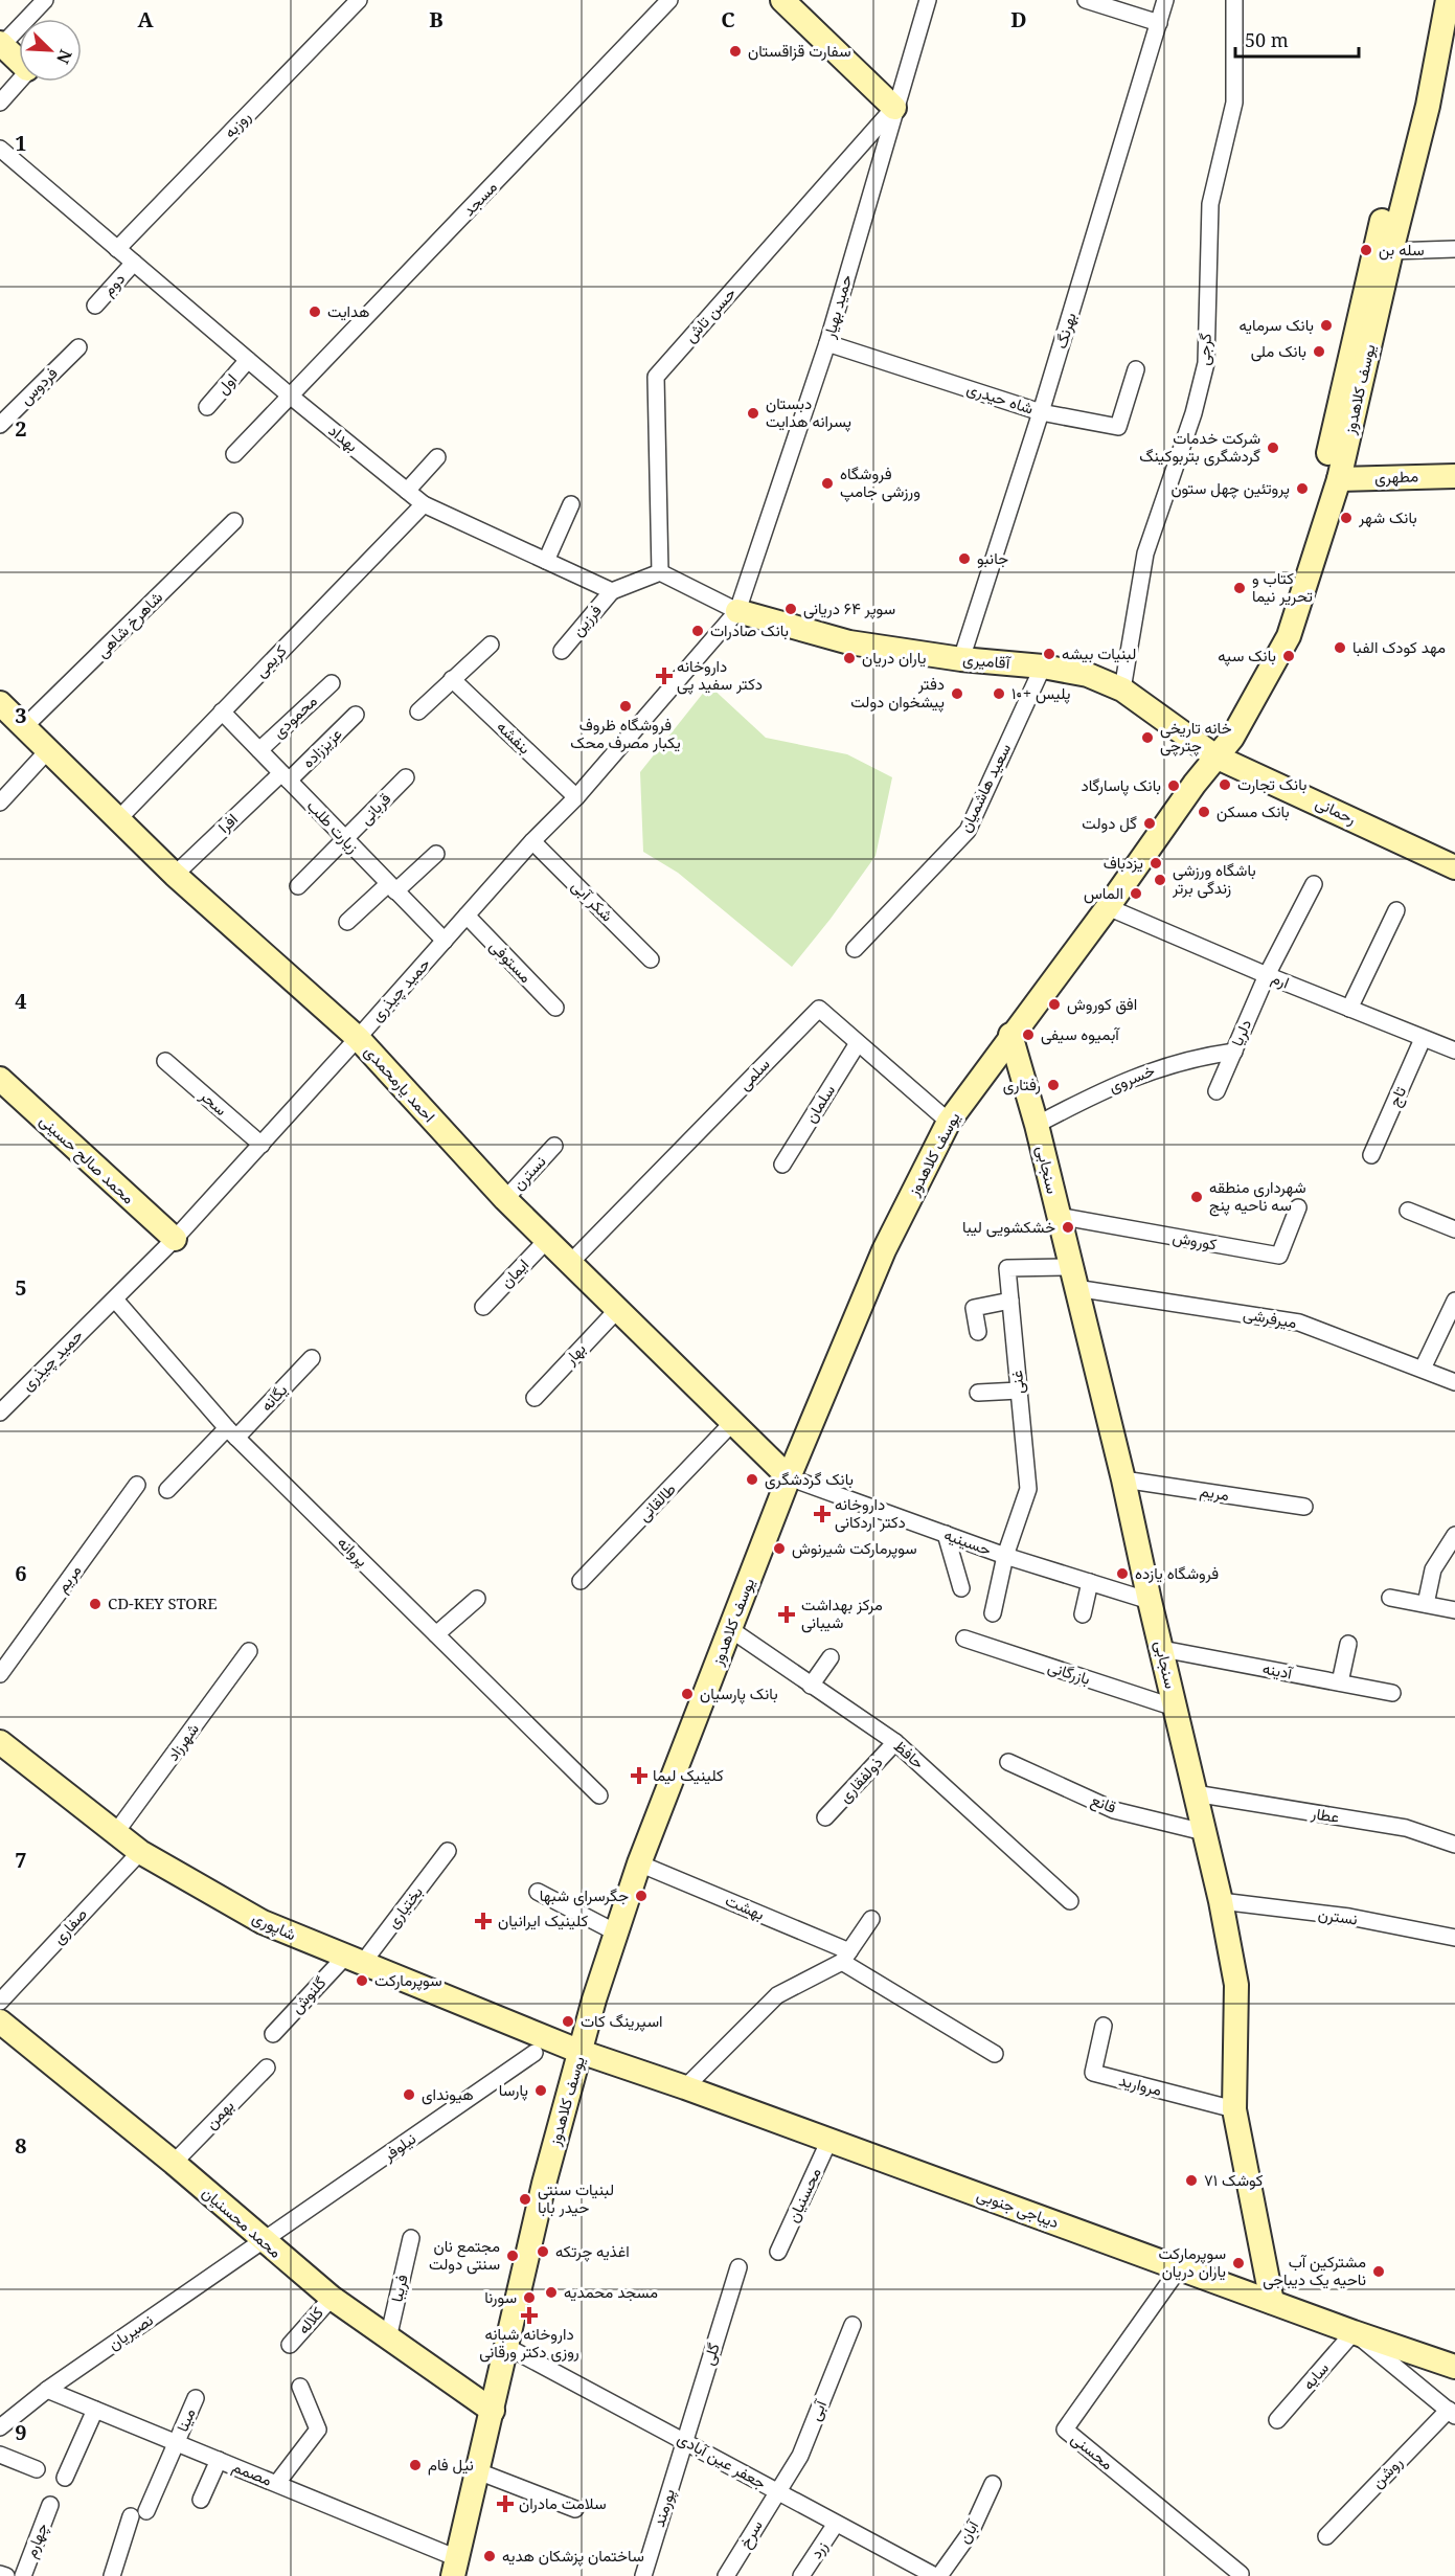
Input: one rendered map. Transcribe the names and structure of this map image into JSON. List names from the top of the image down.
{
  "streets": {
    "street": [
      "روزبه",
      "مسجد",
      "دوم",
      "حمید بهیار",
      "حسن تاش",
      "بهرنگ",
      "گرجی",
      "اول",
      "فردوس",
      "یوسف کلاهدوز",
      "شاه حیدری",
      "بهداد",
      "مطهری",
      "فرزین",
      "شاهرخ شاهی",
      "کریمی",
      "آقامیری",
      "محمودی",
      "بنفشه",
      "عزیززاده",
      "سعید هاشمیان",
      "قربانی",
      "رحمانی",
      "افرا",
      "زیارت طلب",
      "شکر آبی",
      "مستوفی",
      "ارم",
      "حمید چیذری",
      "دلریا",
      "سلمی",
      "خسروی",
      "احمد یارمحمدی",
      "تاج",
      "سحر",
      "سلمان",
      "محمد صالح حسینی",
      "سنجابی",
      "نسترن",
      "کوروش",
      "ایمان",
      "میرفرشی",
      "بهار",
      "غنی",
      "یگانه",
      "مریم",
      "طالقانی",
      "حسینیه",
      "پروانه",
      "آدینه",
      "بازرگانی",
      "شهرزاد",
      "حافظ",
      "ذولفقاری",
      "قانع",
      "عطار",
      "بختیاری",
      "بهشت",
      "صفاری",
      "شاپوری",
      "گلنوش",
      "مروارید",
      "بهمن",
      "نیلوفر",
      "محسنیان",
      "دیباجی جنوبی",
      "محمد محسنیان",
      "فریبا",
      "کلاله",
      "نصیریان",
      "گلی",
      "سایه",
      "آبی",
      "مینا",
      "محسنی",
      "جعفر عین آبادی",
      "روشن",
      "مصمم",
      "پورمند",
      "آبان",
      "سرخ",
      "چهارم",
      "زرد"
    ]
  },
  "crossings": [
    ["روزبه", "بهداد"],
    ["مسجد", "بهداد"],
    ["دوم", "بهداد"],
    ["حمید بهیار", "حسن تاش"],
    ["حمید بهیار", "شاه حیدری"],
    ["حمید بهیار", "آقامیری"],
    ["حمید بهیار", "حمید چیذری"],
    ["بهرنگ", "شاه حیدری"],
    ["بهرنگ", "آقامیری"],
    ["گرجی", "آقامیری"],
    ["اول", "بهداد"],
    ["یوسف کلاهدوز", "مطهری"],
    ["یوسف کلاهدوز", "آقامیری"],
    ["یوسف کلاهدوز", "رحمانی"],
    ["یوسف کلاهدوز", "ارم"],
    ["یوسف کلاهدوز", "سلمی"],
    ["یوسف کلاهدوز", "احمد یارمحمدی"],
    ["یوسف کلاهدوز", "سنجابی"],
    ["یوسف کلاهدوز", "حسینیه"],
    ["یوسف کلاهدوز", "حافظ"],
    ["یوسف کلاهدوز", "بهشت"],
    ["یوسف کلاهدوز", "شاپوری"],
    ["یوسف کلاهدوز", "دیباجی جنوبی"],
    ["یوسف کلاهدوز", "محمد محسنیان"],
    ["یوسف کلاهدوز", "جعفر عین آبادی"],
    ["یوسف کلاهدوز", "مصمم"],
    ["بهداد", "فرزین"],
    ["بهداد", "کریمی"],
    ["شاهرخ شاهی", "احمد یارمحمدی"],
    ["کریمی", "زیارت طلب"],
    ["کریمی", "احمد یارمحمدی"],
    ["آقامیری", "سعید هاشمیان"],
    ["آقامیری", "رحمانی"],
    ["آقامیری", "حمید چیذری"],
    ["محمودی", "زیارت طلب"],
    ["بنفشه", "حمید چیذری"],
    ["عزیززاده", "افرا"],
    ["عزیززاده", "زیارت طلب"],
    ["قربانی", "زیارت طلب"],
    ["افرا", "زیارت طلب"],
    ["افرا", "احمد یارمحمدی"],
    ["زیارت طلب", "حمید چیذری"],
    ["شکر آبی", "حمید چیذری"],
    ["مستوفی", "حمید چیذری"],
    ["ارم", "دلریا"],
    ["ارم", "تاج"],
    ["حمید چیذری", "احمد یارمحمدی"],
    ["حمید چیذری", "سحر"],
    ["حمید چیذری", "محمد صالح حسینی"],
    ["حمید چیذری", "پروانه"],
    ["دلریا", "خسروی"],
    ["سلمی", "احمد یارمحمدی"],
    ["سلمی", "سلمان"],
    ["خسروی", "سنجابی"],
    ["احمد یارمحمدی", "نسترن"],
    ["احمد یارمحمدی", "ایمان"],
    ["احمد یارمحمدی", "بهار"],
    ["احمد یارمحمدی", "طالقانی"],
    ["احمد یارمحمدی", "حسینیه"],
    ["سنجابی", "نسترن"],
    ["سنجابی", "کوروش"],
    ["سنجابی", "میرفرشی"],
    ["سنجابی", "غنی"],
    ["سنجابی", "مریم"],
    ["سنجابی", "حسینیه"],
    ["سنجابی", "آدینه"],
    ["سنجابی", "بازرگانی"],
    ["سنجابی", "قانع"],
    ["سنجابی", "عطار"],
    ["سنجابی", "مروارید"],
    ["سنجابی", "دیباجی جنوبی"],
    ["میرفرشی", "غنی"],
    ["غنی", "حسینیه"],
    ["یگانه", "پروانه"],
    ["شهرزاد", "شاپوری"],
    ["حافظ", "ذولفقاری"],
    ["بختیاری", "شاپوری"],
    ["بختیاری", "گلنوش"],
    ["صفاری", "شاپوری"],
    ["شاپوری", "گلنوش"],
    ["شاپوری", "دیباجی جنوبی"],
    ["بهمن", "محمد محسنیان"],
    ["نیلوفر", "محمد محسنیان"],
    ["نیلوفر", "نصیریان"],
    ["محسنیان", "دیباجی جنوبی"],
    ["دیباجی جنوبی", "سایه"],
    ["دیباجی جنوبی", "محسنی"],
    ["محمد محسنیان", "فریبا"],
    ["محمد محسنیان", "کلاله"],
    ["محمد محسنیان", "نصیریان"],
    ["نصیریان", "مصمم"],
    ["گلی", "جعفر عین آبادی"],
    ["گلی", "پورمند"],
    ["آبی", "جعفر عین آبادی"],
    ["آبی", "سرخ"],
    ["مینا", "مصمم"],
    ["جعفر عین آبادی", "پورمند"],
    ["جعفر عین آبادی", "آبان"],
    ["جعفر عین آبادی", "سرخ"],
    ["جعفر عین آبادی", "زرد"]
  ],
  "places": {
    "other": [
      "سفارت قزاقستان",
      "سله بن",
      "هدایت",
      "بانک سرمایه",
      "بانک ملی",
      "دبستان پسرانه هدایت",
      "شرکت خدمات گردشگری بتربوکینگ",
      "فروشگاه ورزشی جامپ",
      "پروتئین چهل ستون",
      "بانک شهر",
      "جانبو",
      "کتاب و تحریر نیما",
      "سوپر ۶۴ دریانی",
      "بانک صادرات",
      "مهد کودک الفبا",
      "لبنیات بیشه",
      "بانک سپه",
      "یاران دریان",
      "دفتر پیشخوان دولت",
      "پلیس +۱۰",
      "فروشگاه ظروف یکبار مصرف محک",
      "خانه تاریخی چترچی",
      "بانک تجارت",
      "بانک پاسارگاد",
      "بانک مسکن",
      "گل دولت",
      "یزدباف",
      "باشگاه ورزشی زندگی برتر",
      "الماس",
      "افق کوروش",
      "آبمیوه سیفی",
      "رفتاری",
      "شهرداری منطقه سه ناحیه پنج",
      "خشکشویی لیبا",
      "بانک گردشگری",
      "سوپرمارکت شیرنوش",
      "فروشگاه یازده",
      "CD-KEY STORE",
      "بانک پارسیان",
      "جگرسرای شبها",
      "سوپرمارکت",
      "اسپرینگ کات",
      "پارسا",
      "هیوندای",
      "کوشک ۷۱",
      "لبنیات سنتی حیدر بابا",
      "اغذیه چرتکه",
      "مجتمع نان سنتی دولت",
      "سوپرمارکت یاران دریان",
      "مشترکین آب ناحیه یک دیباجی",
      "مسجد محمدیه",
      "سورنا",
      "نیل فام",
      "ساختمان پزشکان هدیه"
    ],
    "health": [
      "داروخانه دکتر سفید پی",
      "داروخانه دکتر اردکانی",
      "مرکز بهداشت شیبانی",
      "کلینیک لیما",
      "کلینیک ایرانیان",
      "داروخانه شبانه روزی دکتر ورقانی",
      "سلامت مادران"
    ]
  },
  "scale_bar": "50 m",
  "north": "bottom right",
  "grid": {
    "columns": [
      "A",
      "B",
      "C",
      "D"
    ],
    "rows": [
      "1",
      "2",
      "3",
      "4",
      "5",
      "6",
      "7",
      "8",
      "9"
    ]
  }
}
